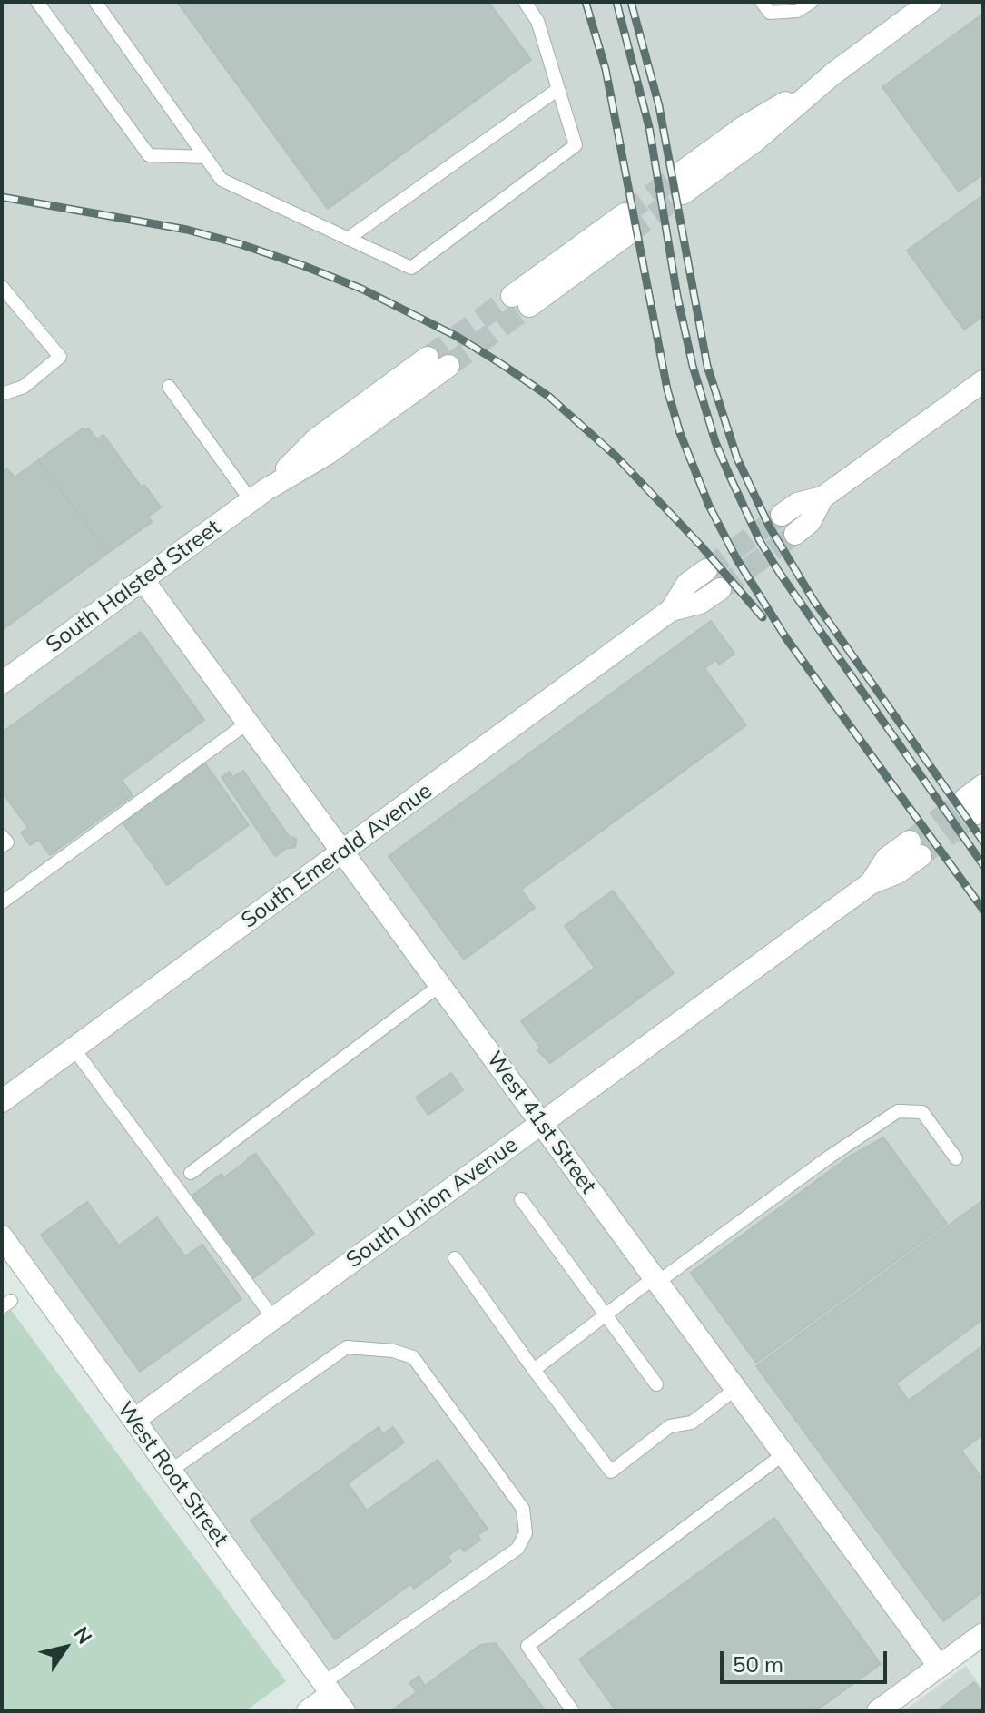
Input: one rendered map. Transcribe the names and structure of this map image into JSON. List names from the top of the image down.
{
  "streets": {
    "street": [
      "South Halsted Street",
      "South Emerald Avenue",
      "West 41st Street",
      "South Union Avenue",
      "West Root Street"
    ]
  },
  "crossings": [
    ["South Halsted Street", "West 41st Street"],
    ["South Emerald Avenue", "West 41st Street"],
    ["West 41st Street", "South Union Avenue"],
    ["South Union Avenue", "West Root Street"]
  ],
  "scale_bar": "50 m",
  "north": "top right"
}
